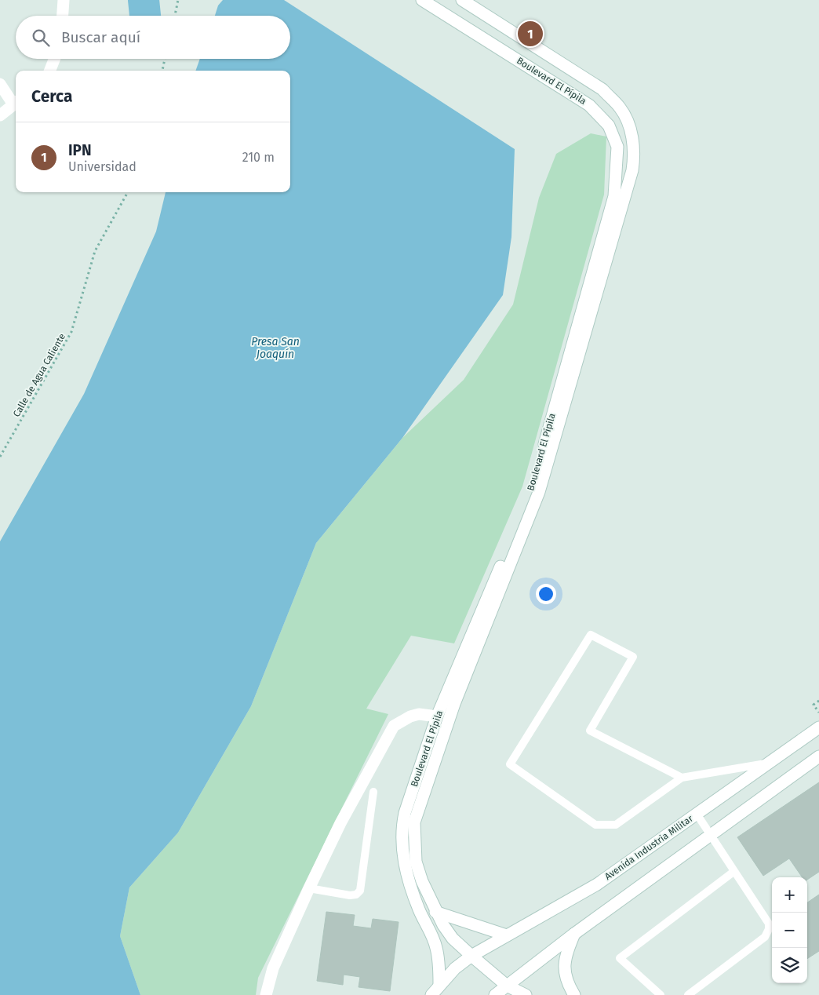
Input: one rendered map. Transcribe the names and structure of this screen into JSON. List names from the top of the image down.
{
  "streets": {
    "street": ["Boulevard El Pípila", "Avenida Industria Militar"],
    "path": ["Calle de Agua Caliente"]
  },
  "crossings": [
    ["Boulevard El Pípila", "Avenida Industria Militar"]
  ],
  "water": ["Presa San Joaquín"],
  "page": {
    "search": "Buscar aquí",
    "pins": "1",
    "heading": "Cerca",
    "list": [
      {
        "mark": "1",
        "name": "IPN",
        "note": "Universidad",
        "value": "210 m"
      }
    ],
    "map_buttons": ["+", "−"]
  }
}
